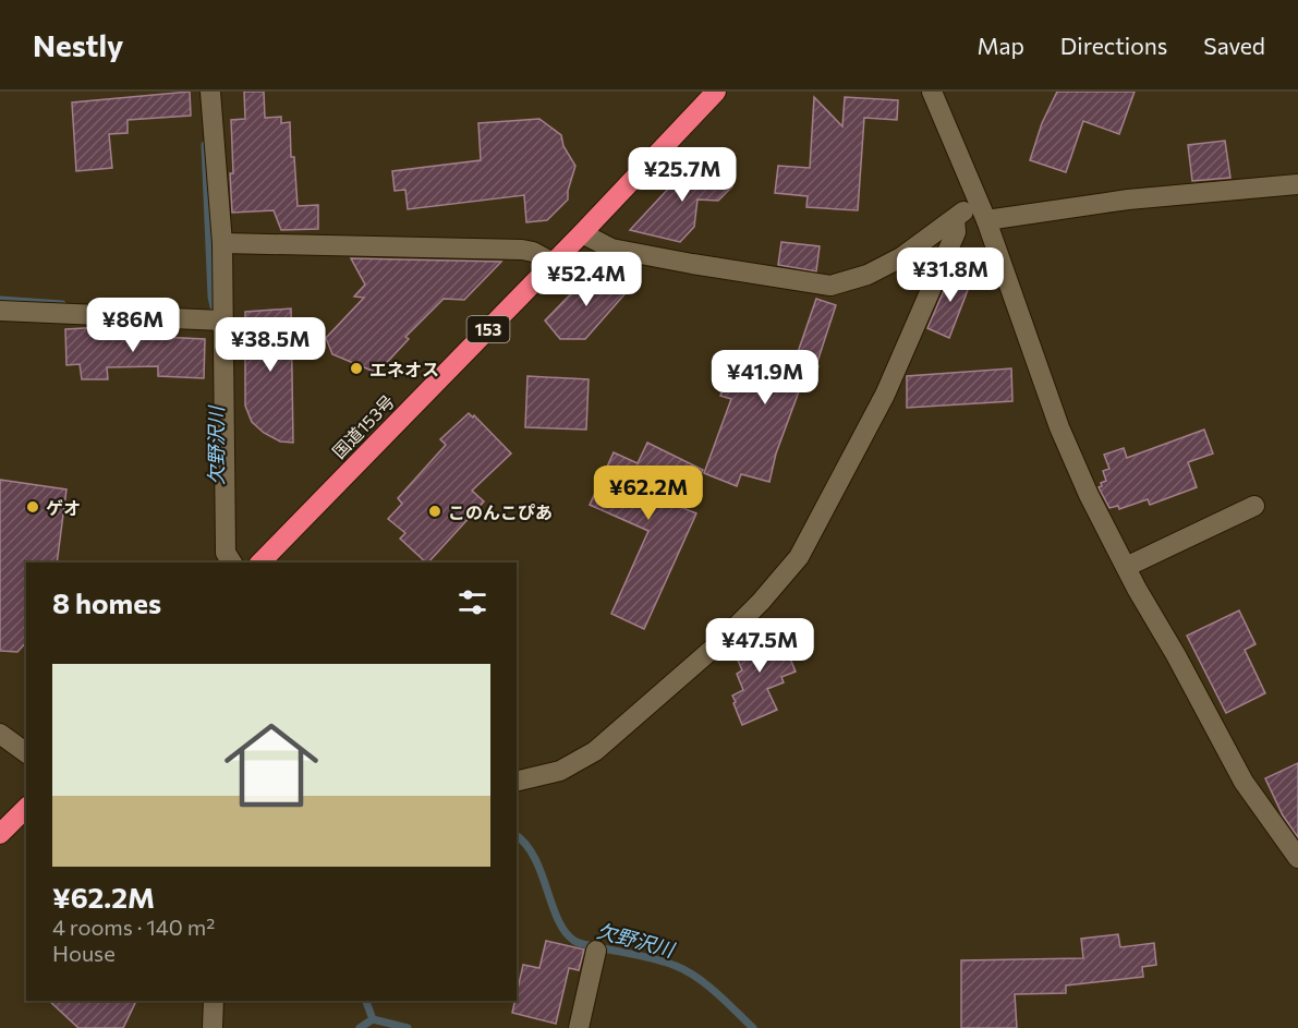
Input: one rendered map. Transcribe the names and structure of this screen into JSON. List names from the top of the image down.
{
  "streets": {
    "highway": ["153", "国道153号"]
  },
  "water": ["欠野沢川"],
  "places": ["エネオス", "ゲオ", "このんこぴあ"],
  "page": {
    "header": "Nestly",
    "nav": ["Map", "Directions", "Saved"],
    "price": [
      "¥25.7M",
      "¥31.8M",
      "¥52.4M",
      "¥86M",
      "¥38.5M",
      "¥41.9M",
      "¥62.2M",
      "¥47.5M"
    ],
    "heading": "8 homes",
    "list": [
      {
        "name": "¥62.2M",
        "note": "4 rooms · 140 m² · House"
      }
    ]
  }
}
